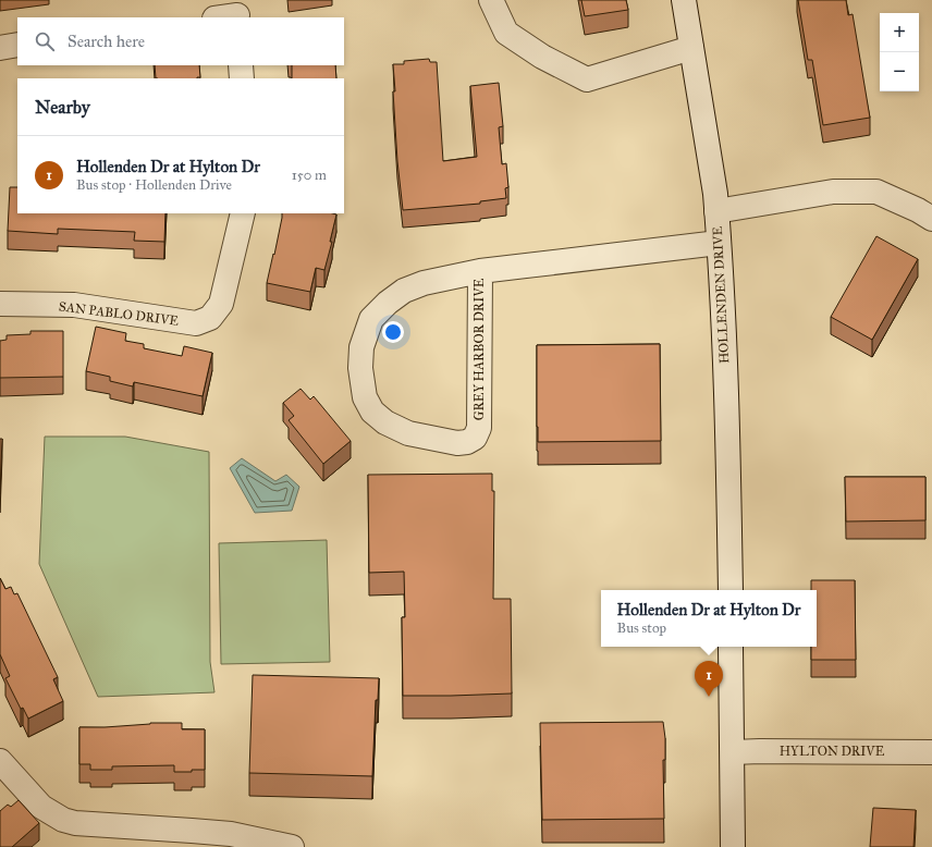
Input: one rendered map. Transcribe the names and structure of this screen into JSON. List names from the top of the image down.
{
  "streets": {
    "street": [
      "HOLLENDEN DRIVE",
      "SAN PABLO DRIVE",
      "GREY HARBOR DRIVE",
      "HYLTON DRIVE"
    ]
  },
  "crossings": [
    ["HOLLENDEN DRIVE", "GREY HARBOR DRIVE"]
  ],
  "page": {
    "map_buttons": ["+", "−"],
    "search": "Search here",
    "heading": "Nearby",
    "list": [
      {
        "mark": "1",
        "name": "Hollenden Dr at Hylton Dr",
        "note": "Bus stop · Hollenden Drive",
        "value": "150 m"
      }
    ],
    "popup": ["Hollenden Dr at Hylton Dr", "Bus stop"],
    "pins": "1"
  }
}
